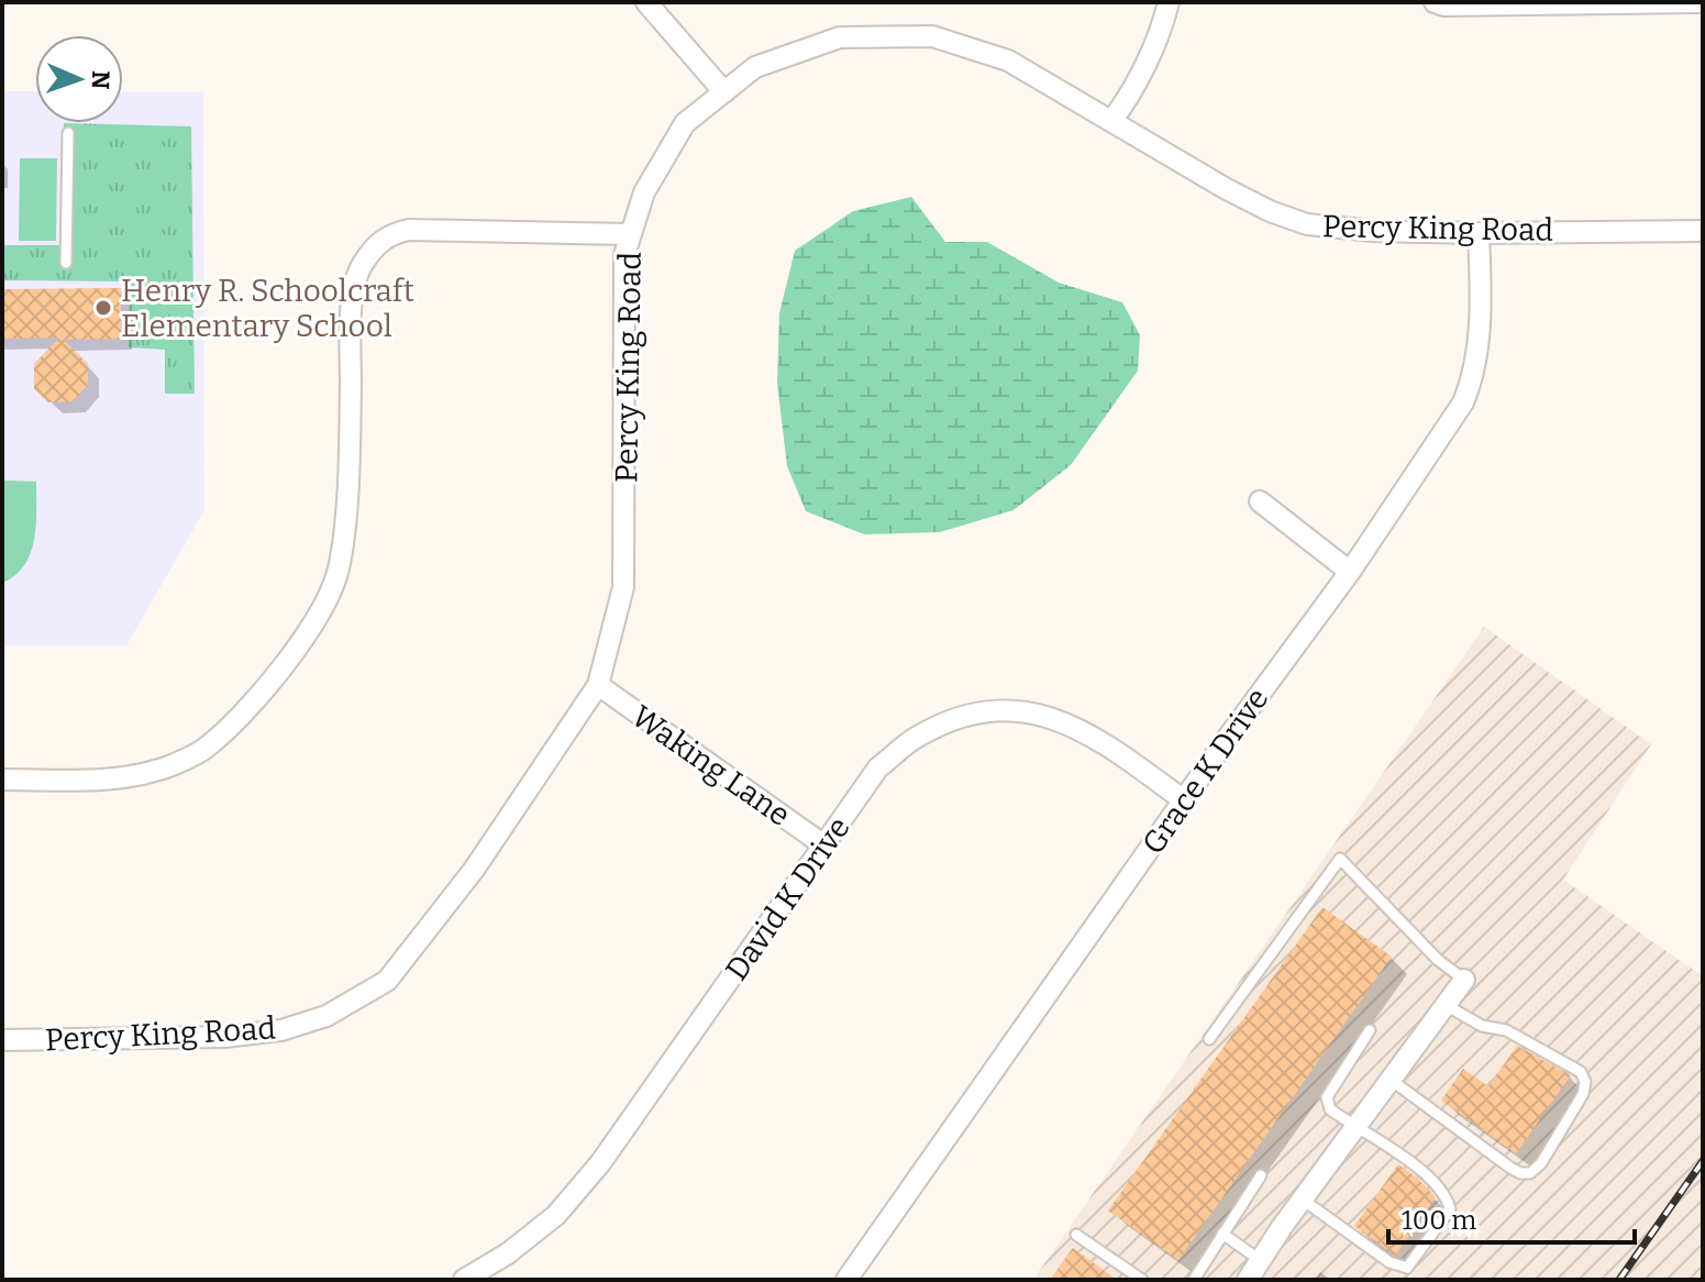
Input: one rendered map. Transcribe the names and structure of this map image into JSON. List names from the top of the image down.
{
  "streets": {
    "street": [
      "Percy King Road",
      "Waking Lane",
      "Grace K Drive",
      "David K Drive"
    ]
  },
  "crossings": [
    ["Percy King Road", "Waking Lane"],
    ["Percy King Road", "Grace K Drive"],
    ["Waking Lane", "David K Drive"],
    ["Grace K Drive", "David K Drive"]
  ],
  "places": ["Henry R. Schoolcraft Elementary School"],
  "scale_bar": "100 m",
  "north": "right"
}
